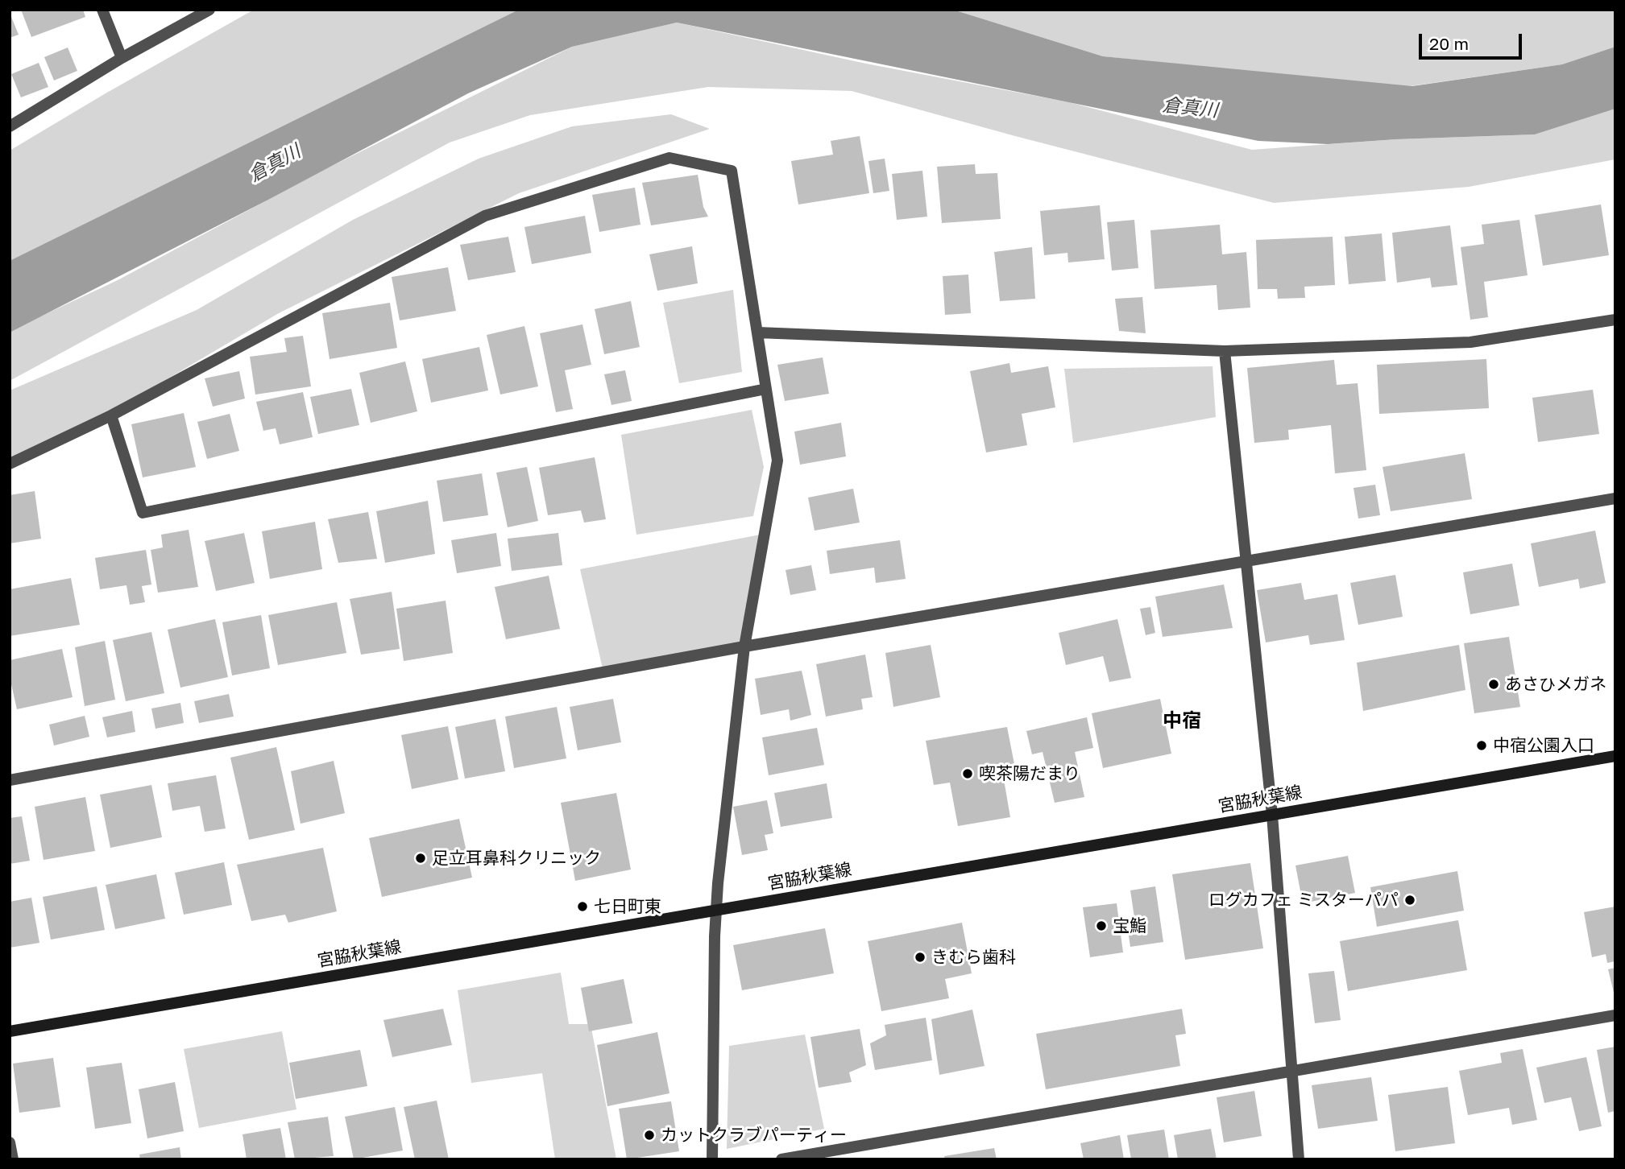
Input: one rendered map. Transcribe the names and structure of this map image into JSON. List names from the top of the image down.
{
  "streets": {
    "street": ["宮脇秋葉線"]
  },
  "districts": ["中宿"],
  "water": ["倉真川"],
  "places": [
    "あさひメガネ",
    "中宿公園入口",
    "喫茶陽だまり",
    "足立耳鼻科クリニック",
    "ログカフェ ミスターパパ",
    "七日町東",
    "宝鮨",
    "きむら歯科",
    "カットクラブパーティー"
  ],
  "scale_bar": "20 m"
}
